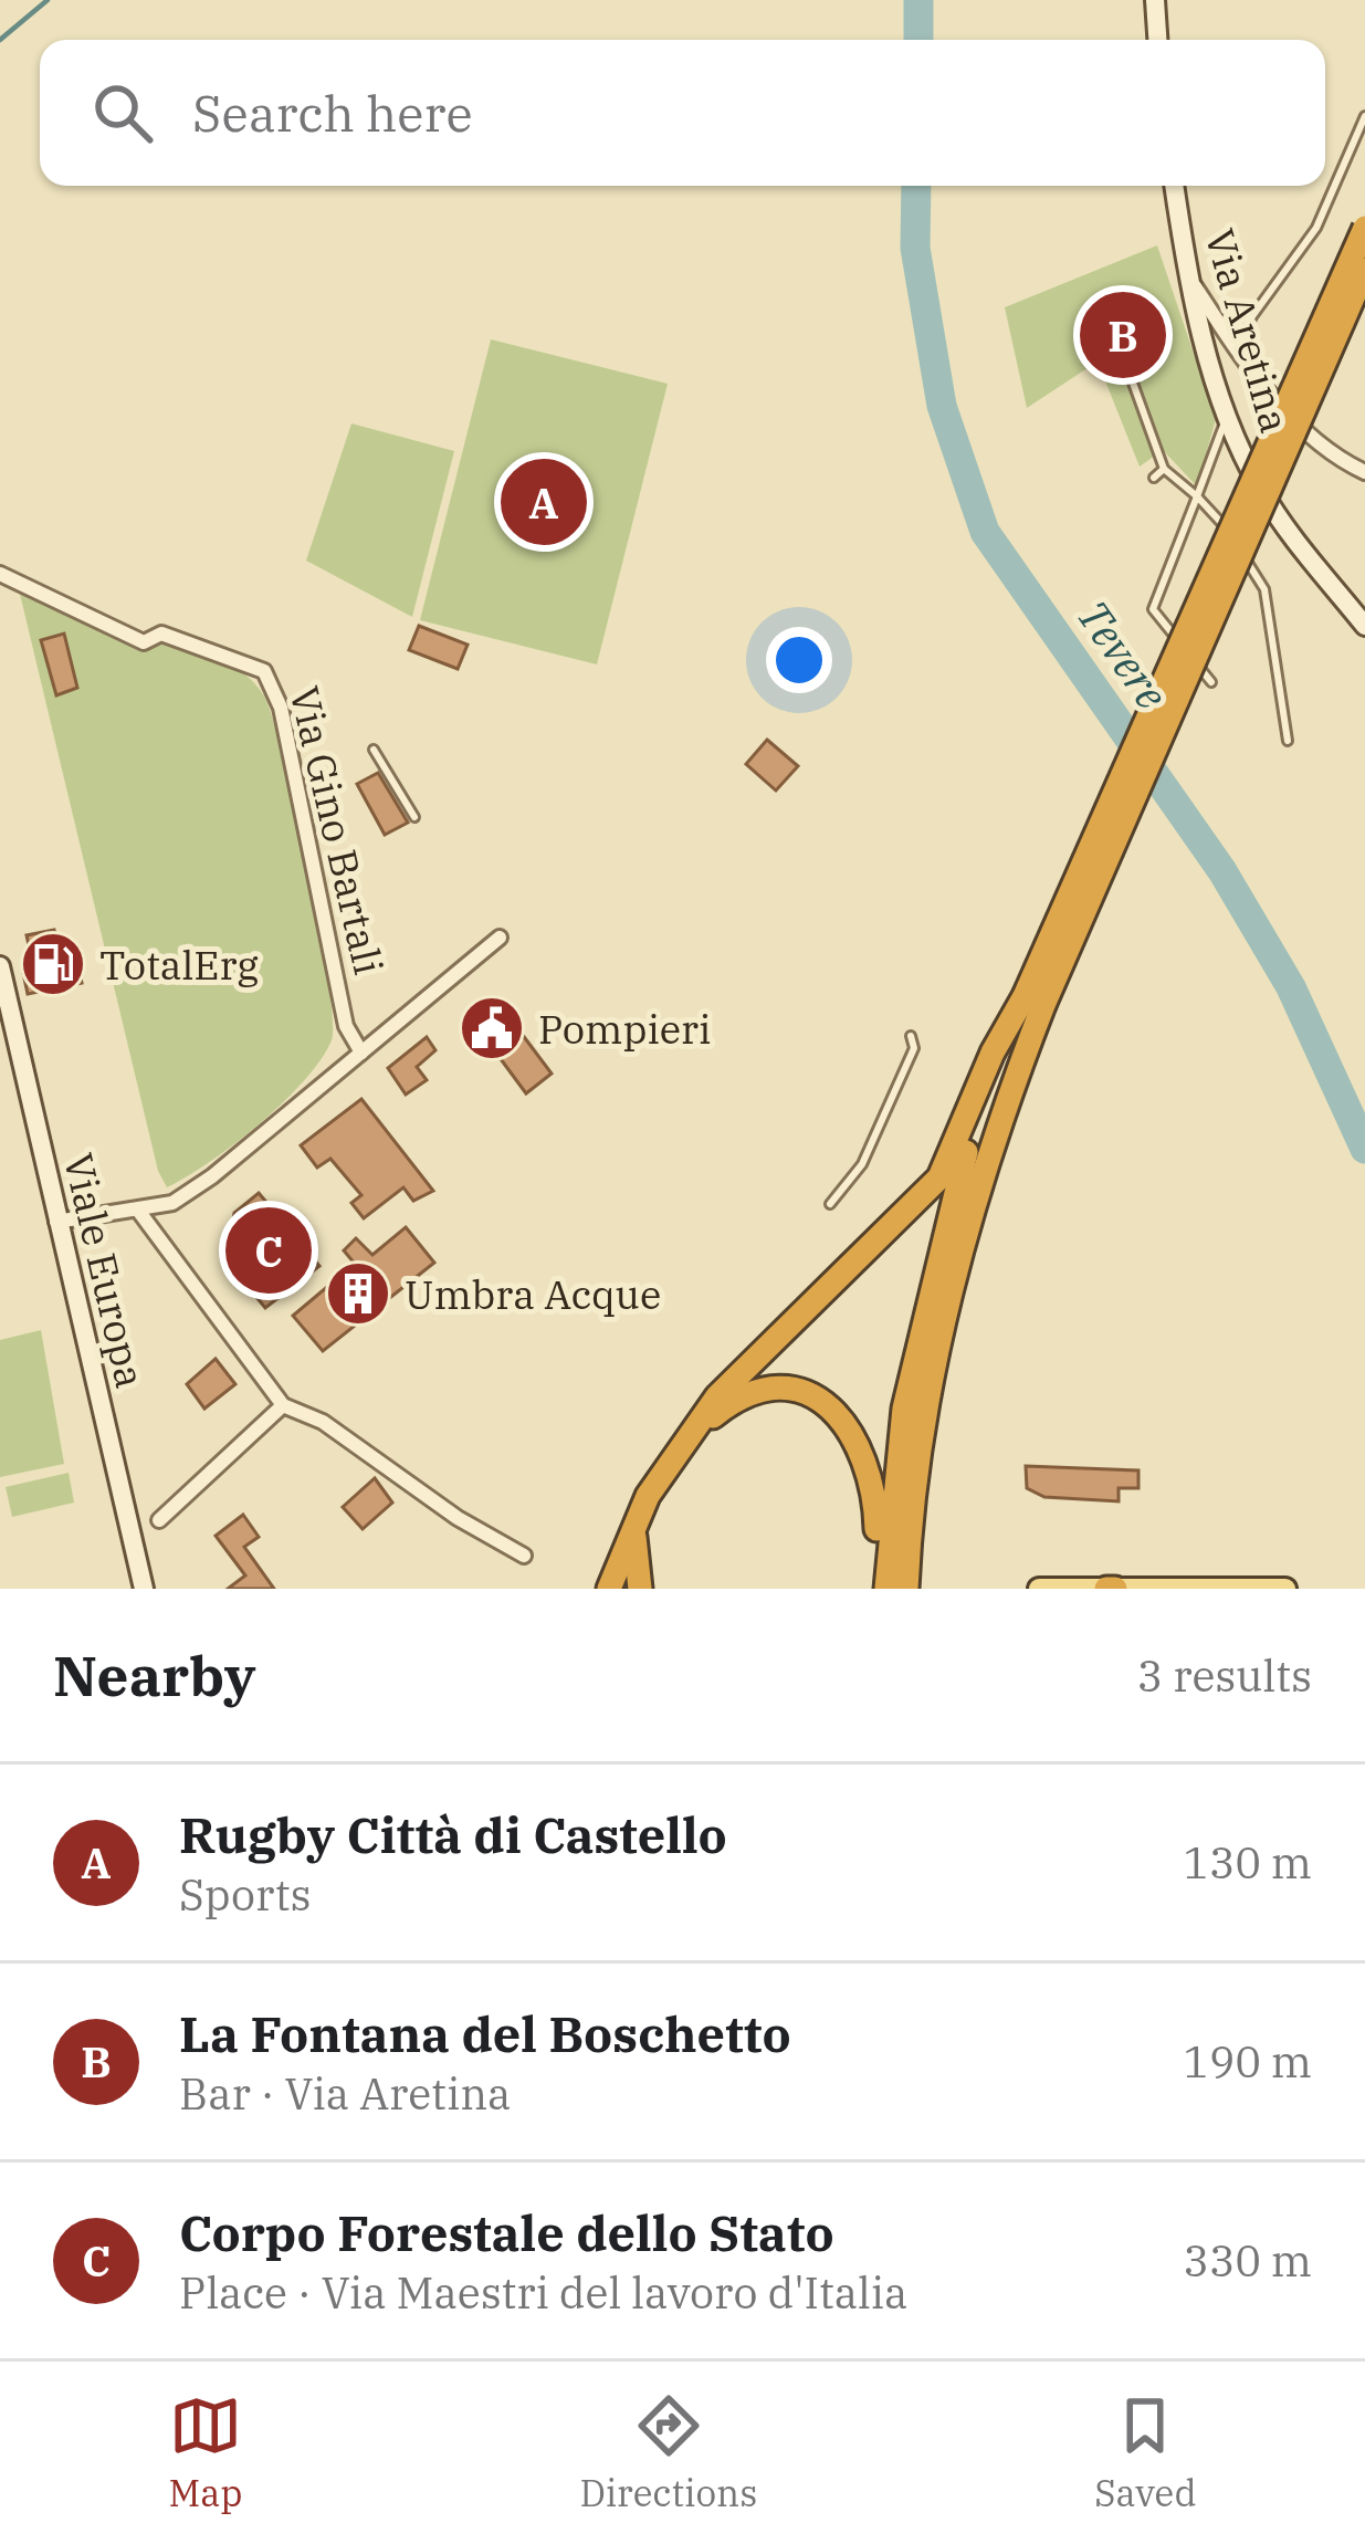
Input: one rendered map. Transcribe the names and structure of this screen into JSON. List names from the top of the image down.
{
  "streets": {
    "main road": ["Via Aretina", "Viale Europa"],
    "street": ["Via Gino Bartali"]
  },
  "crossings": [
    ["Via Gino Bartali", "Viale Europa"]
  ],
  "water": ["Tevere"],
  "places": {
    "fuel station": ["TotalErg"],
    "public building": ["Pompieri"],
    "building": ["Umbra Acque"]
  },
  "page": {
    "search": "Search here",
    "pins": ["B", "A", "C"],
    "heading": ["Nearby", "3 results"],
    "list": [
      {
        "mark": "A",
        "name": "Rugby Città di Castello",
        "note": "Sports",
        "value": "130 m"
      },
      {
        "mark": "B",
        "name": "La Fontana del Boschetto",
        "note": "Bar · Via Aretina",
        "value": "190 m"
      },
      {
        "mark": "C",
        "name": "Corpo Forestale dello Stato",
        "note": "Place · Via Maestri del lavoro d'Italia",
        "value": "330 m"
      }
    ],
    "nav": ["Map", "Directions", "Saved"]
  }
}
